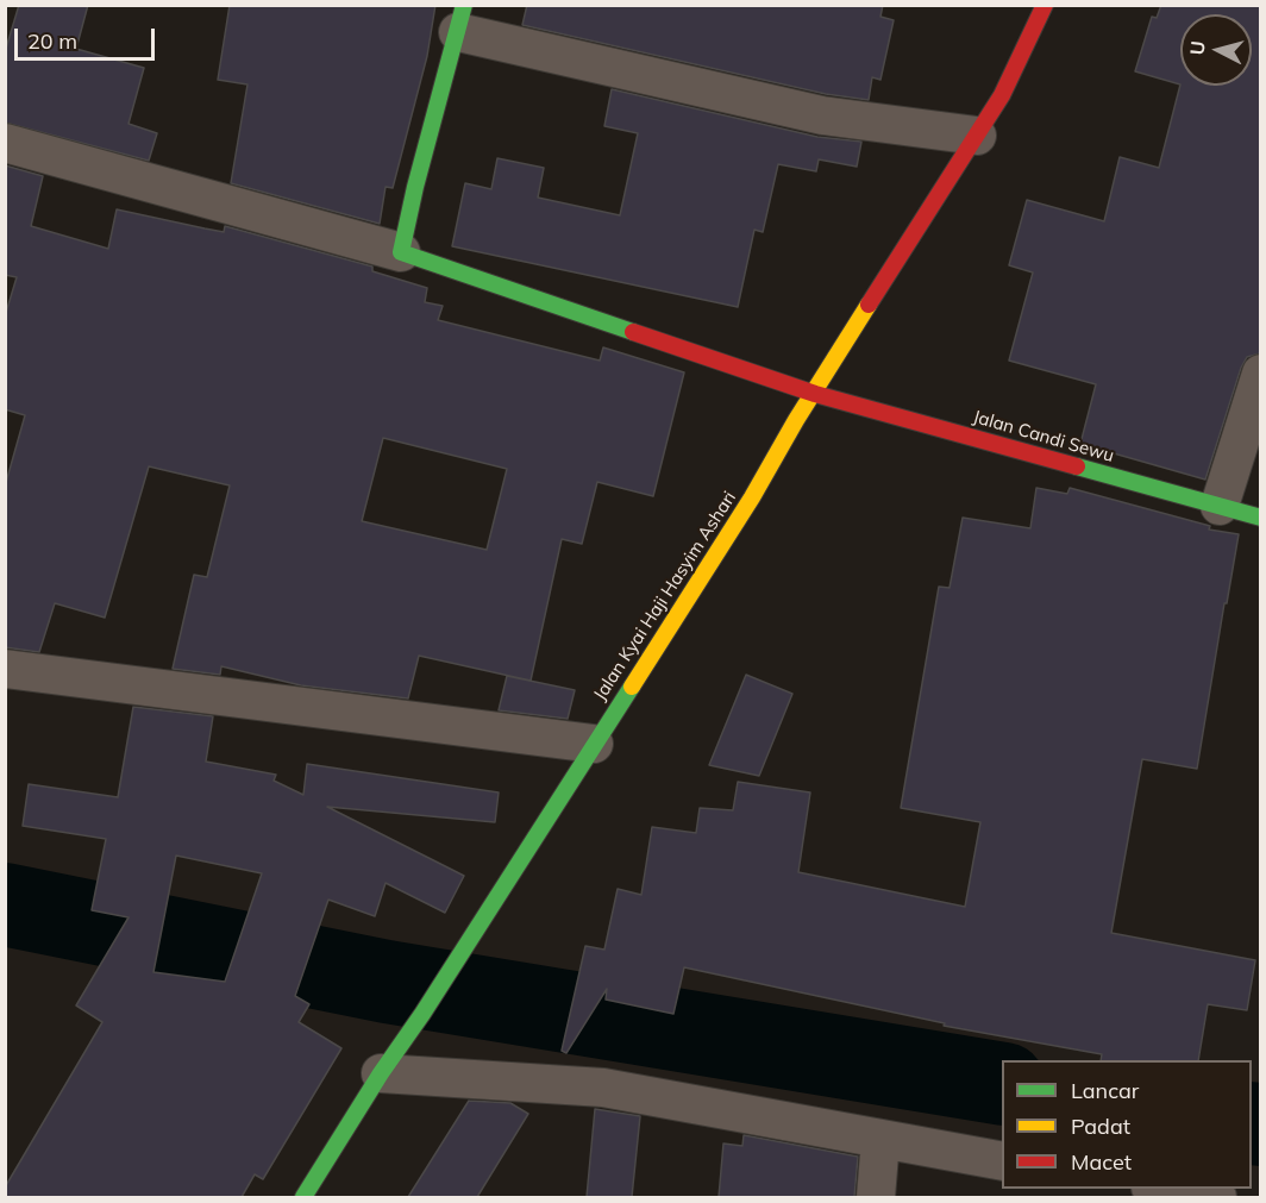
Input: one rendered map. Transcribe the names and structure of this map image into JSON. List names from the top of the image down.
{
  "streets": {
    "main road": ["Jalan Candi Sewu", "Jalan Kyai Haji Hasyim Ashari"]
  },
  "crossings": [
    ["Jalan Candi Sewu", "Jalan Kyai Haji Hasyim Ashari"]
  ],
  "legend": ["Lancar", "Padat", "Macet"],
  "scale_bar": "20 m",
  "north": "left"
}
